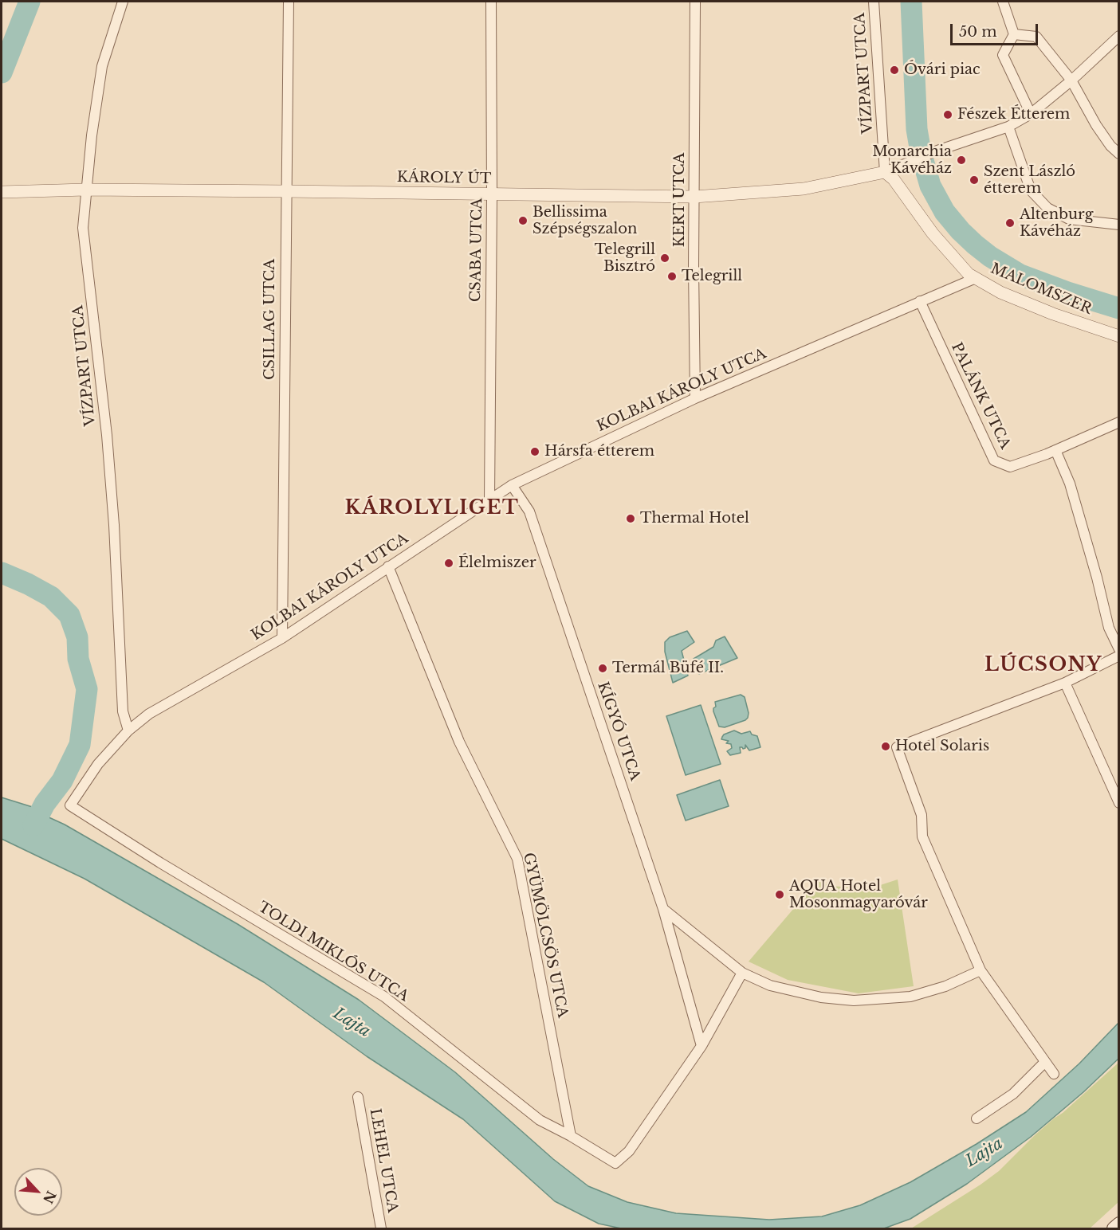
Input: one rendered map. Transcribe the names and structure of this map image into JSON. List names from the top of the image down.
{
  "streets": {
    "street": [
      "VÍZPART UTCA",
      "KÁROLY ÚT",
      "KERT UTCA",
      "CSABA UTCA",
      "MALOMSZER",
      "CSILLAG UTCA",
      "KOLBAI KÁROLY UTCA",
      "PALÁNK UTCA",
      "KÍGYÓ UTCA",
      "GYÜMÖLCSÖS UTCA",
      "TOLDI MIKLÓS UTCA",
      "LEHEL UTCA"
    ]
  },
  "crossings": [
    ["VÍZPART UTCA", "KÁROLY ÚT"],
    ["VÍZPART UTCA", "MALOMSZER"],
    ["VÍZPART UTCA", "KOLBAI KÁROLY UTCA"],
    ["KÁROLY ÚT", "KERT UTCA"],
    ["KÁROLY ÚT", "CSABA UTCA"],
    ["KÁROLY ÚT", "MALOMSZER"],
    ["KÁROLY ÚT", "CSILLAG UTCA"],
    ["KERT UTCA", "KOLBAI KÁROLY UTCA"],
    ["CSABA UTCA", "KOLBAI KÁROLY UTCA"],
    ["MALOMSZER", "KOLBAI KÁROLY UTCA"],
    ["CSILLAG UTCA", "KOLBAI KÁROLY UTCA"],
    ["KOLBAI KÁROLY UTCA", "PALÁNK UTCA"],
    ["KOLBAI KÁROLY UTCA", "KÍGYÓ UTCA"],
    ["KOLBAI KÁROLY UTCA", "GYÜMÖLCSÖS UTCA"],
    ["KOLBAI KÁROLY UTCA", "TOLDI MIKLÓS UTCA"],
    ["GYÜMÖLCSÖS UTCA", "TOLDI MIKLÓS UTCA"]
  ],
  "districts": ["KÁROLYLIGET", "LÚCSONY"],
  "water": ["Lajta"],
  "places": [
    "Óvári piac",
    "Fészek Étterem",
    "Monarchia Kávéház",
    "Szent László étterem",
    "Bellissima Szépségszalon",
    "Altenburg Kávéház",
    "Telegrill Bisztró",
    "Telegrill",
    "Hársfa étterem",
    "Thermal Hotel",
    "Élelmiszer",
    "Termál Büfé II.",
    "Hotel Solaris",
    "AQUA Hotel Mosonmagyaróvár"
  ],
  "scale_bar": "50 m",
  "north": "bottom right"
}
